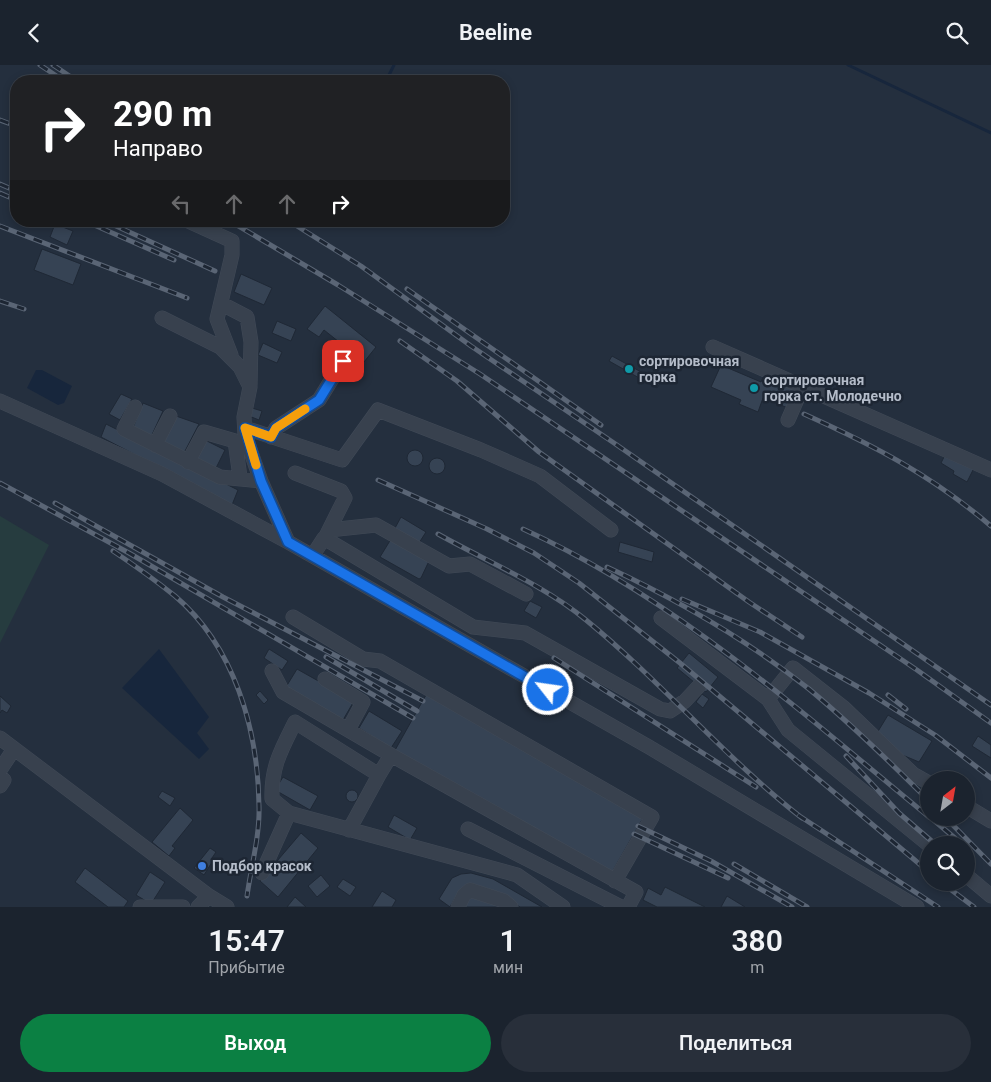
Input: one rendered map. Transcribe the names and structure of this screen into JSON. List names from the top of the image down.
{
  "places": ["сортировочная горка", "сортировочная горка ст. Молодечно", "Подбор красок"],
  "north": "top right",
  "page": {
    "header": "Beeline",
    "turn": ["290 m", "Направо"],
    "eta": [
      "15:47",
      "Прибытие",
      "1",
      "мин",
      "380",
      "m"
    ],
    "buttons": ["Выход", "Поделиться"]
  }
}
